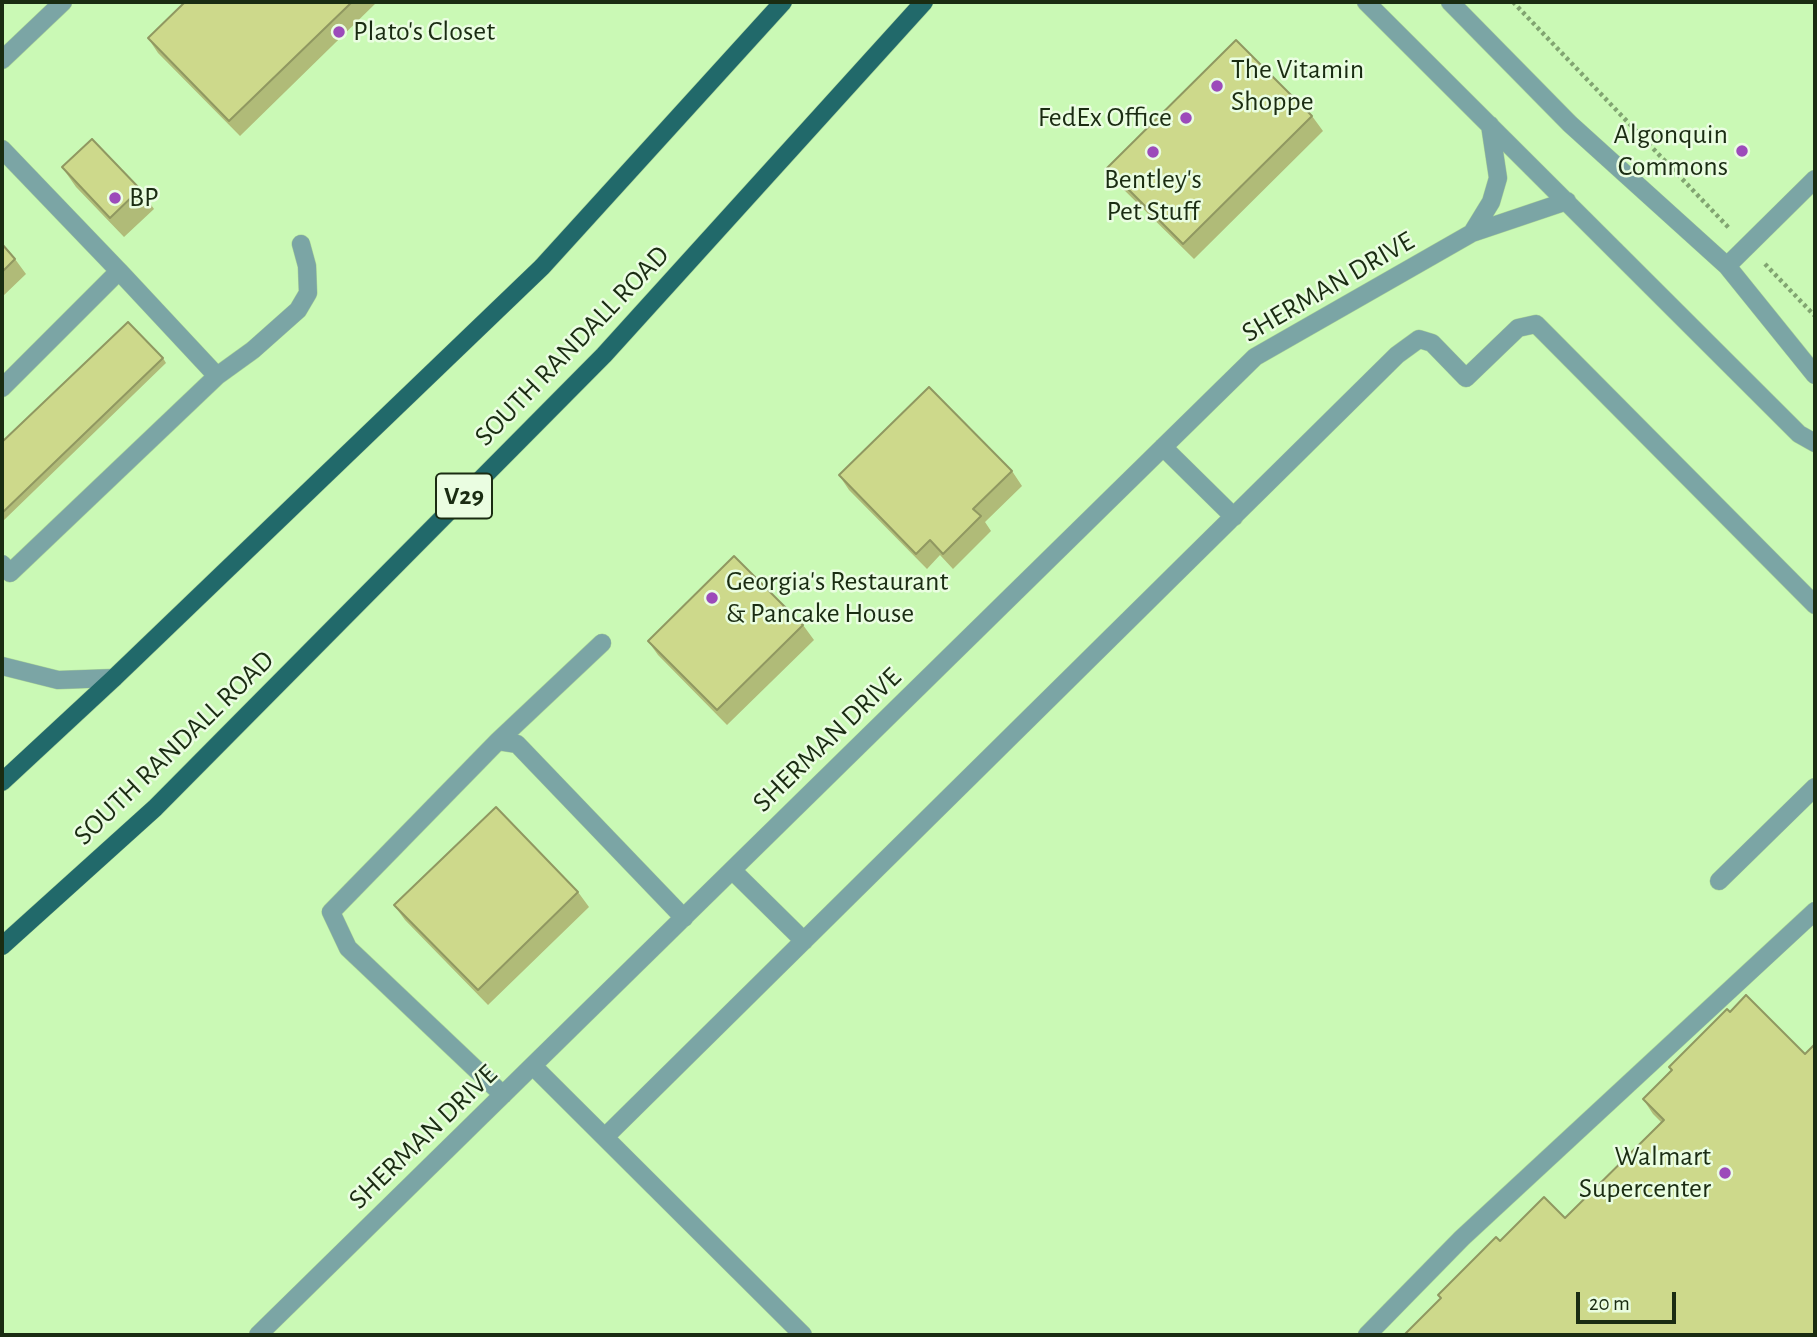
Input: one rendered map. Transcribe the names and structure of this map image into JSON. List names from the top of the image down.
{
  "streets": {
    "main road": ["SOUTH RANDALL ROAD", "V29"],
    "street": ["SHERMAN DRIVE"]
  },
  "places": [
    "Plato's Closet",
    "The Vitamin Shoppe",
    "FedEx Office",
    "Algonquin Commons",
    "Bentley's Pet Stuff",
    "BP",
    "Georgia's Restaurant & Pancake House",
    "Walmart Supercenter"
  ],
  "scale_bar": "20 m"
}
